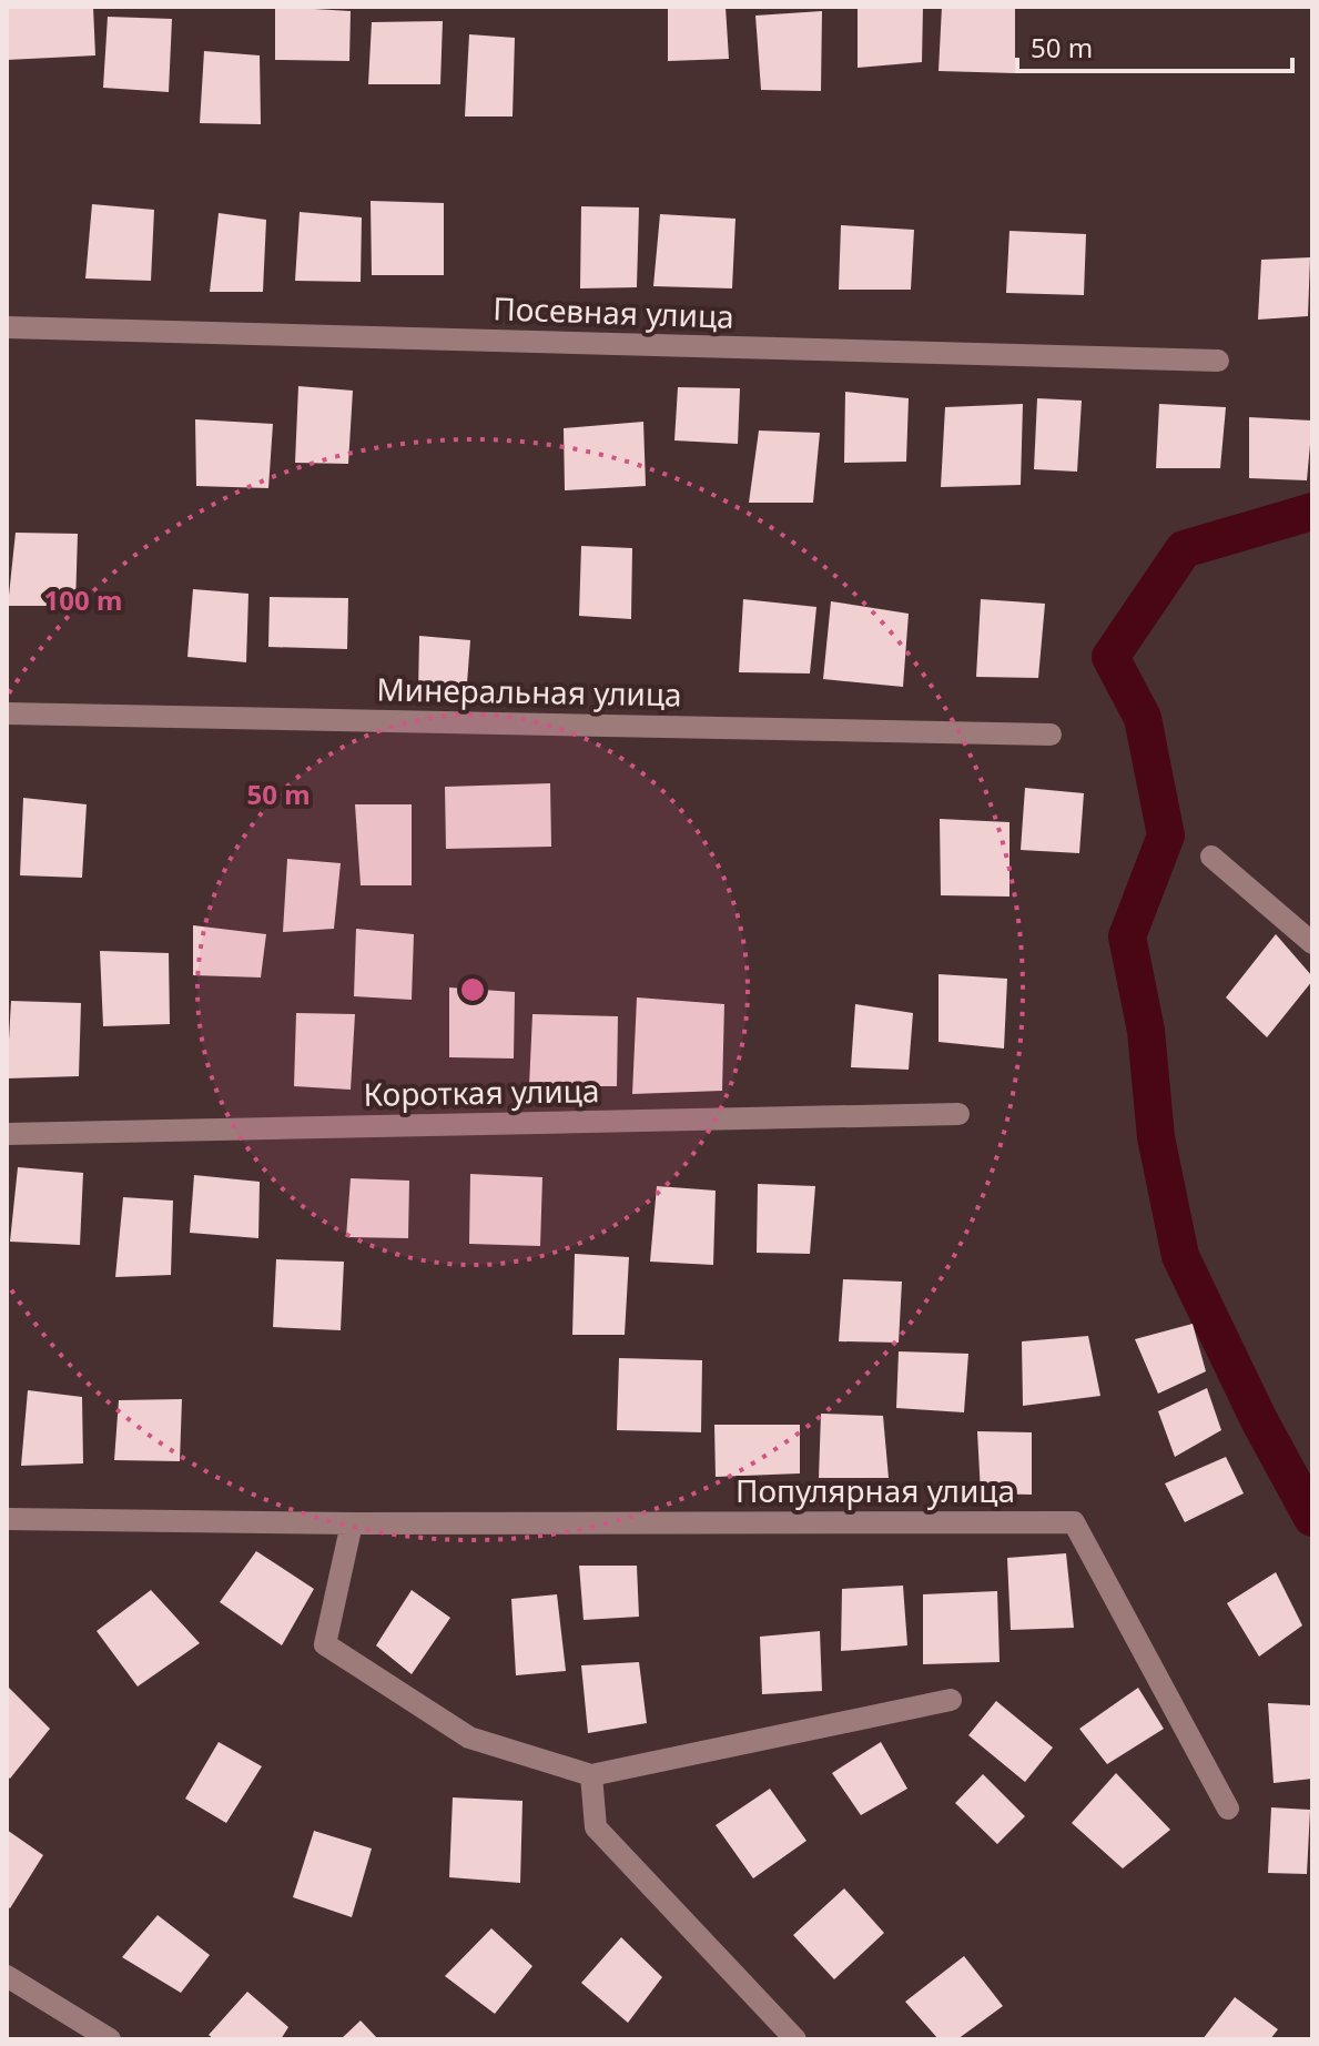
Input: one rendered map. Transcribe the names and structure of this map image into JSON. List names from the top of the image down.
{
  "streets": {
    "street": [
      "Посевная улица",
      "Минеральная улица",
      "Короткая улица",
      "Популярная улица"
    ]
  },
  "scale_bar": "50 m",
  "rings": ["100 m", "50 m"]
}
